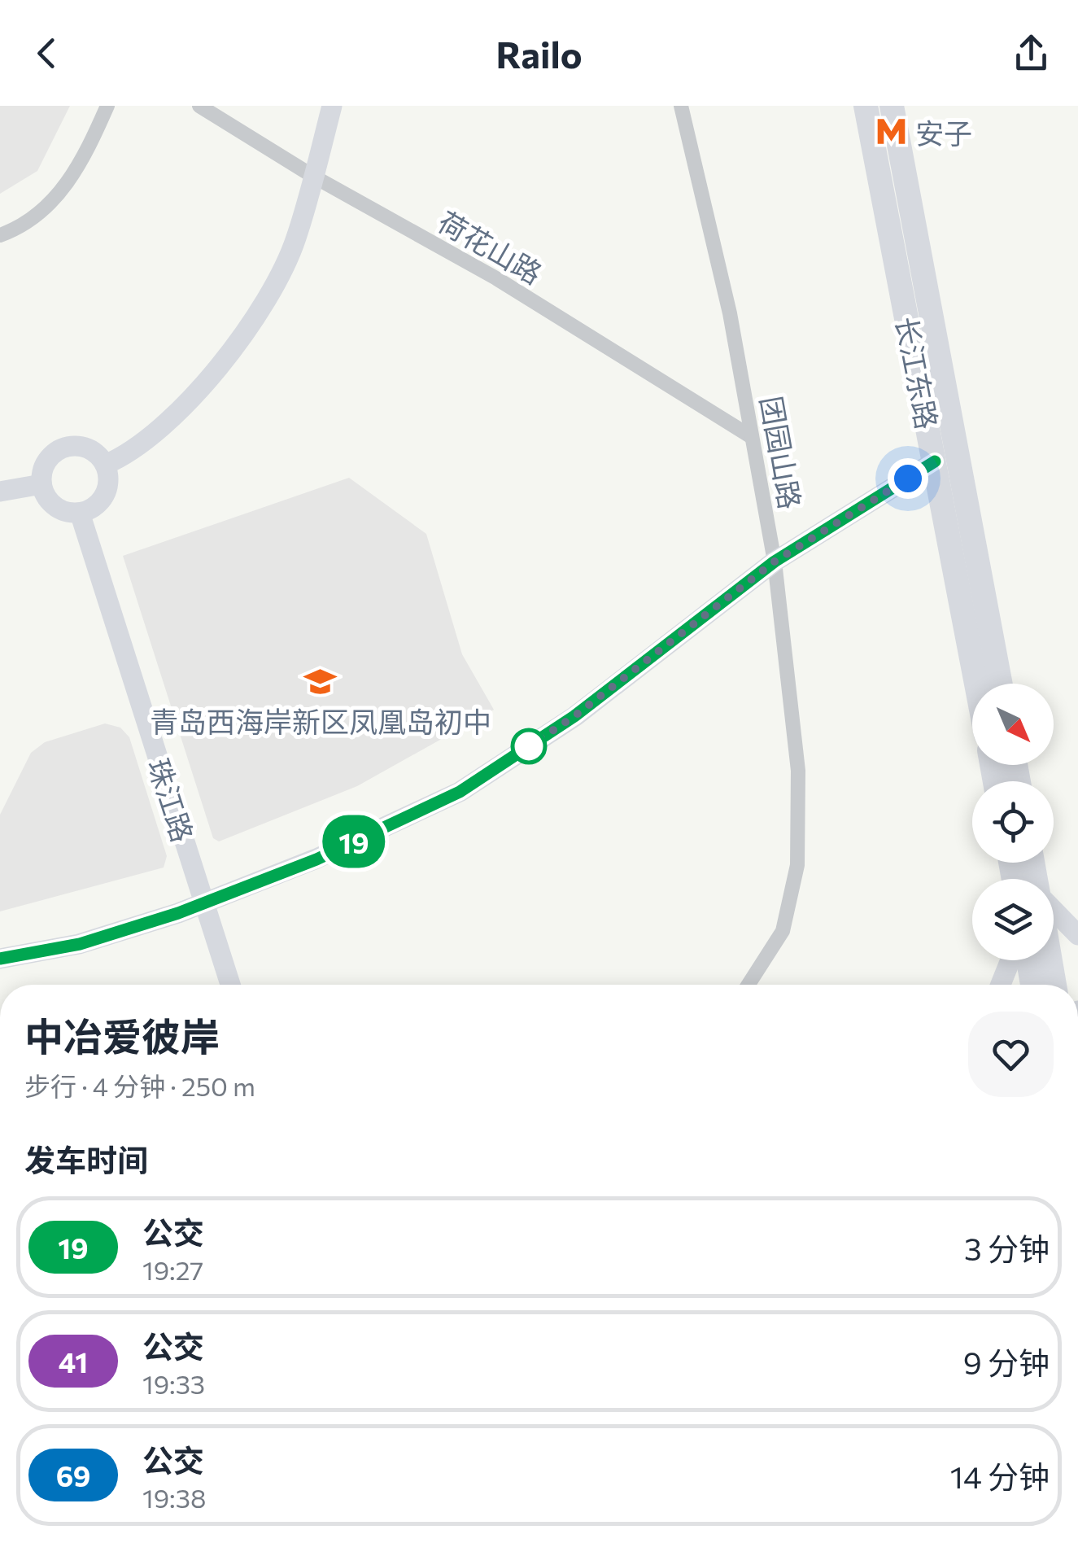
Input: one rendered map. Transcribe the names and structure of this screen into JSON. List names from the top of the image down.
{
  "streets": {
    "main road": ["长江东路"],
    "street": ["荷花山路", "团园山路", "珠江路"]
  },
  "crossings": [
    ["荷花山路", "团园山路"]
  ],
  "places": {
    "metro station": ["安子"],
    "school or university": ["青岛西海岸新区凤凰岛初中"]
  },
  "lines": ["bus line 19"],
  "north": "bottom right",
  "page": {
    "header": "Railo",
    "on_map": "19",
    "heading": [
      ["中冶爱彼岸", "步行 · 4 分钟 · 250 m"],
      "发车时间"
    ],
    "list": [
      {
        "mark": "19",
        "name": "公交",
        "note": "19:27",
        "value": "3 分钟"
      },
      {
        "mark": "41",
        "name": "公交",
        "note": "19:33",
        "value": "9 分钟"
      },
      {
        "mark": "69",
        "name": "公交",
        "note": "19:38",
        "value": "14 分钟"
      }
    ]
  }
}
